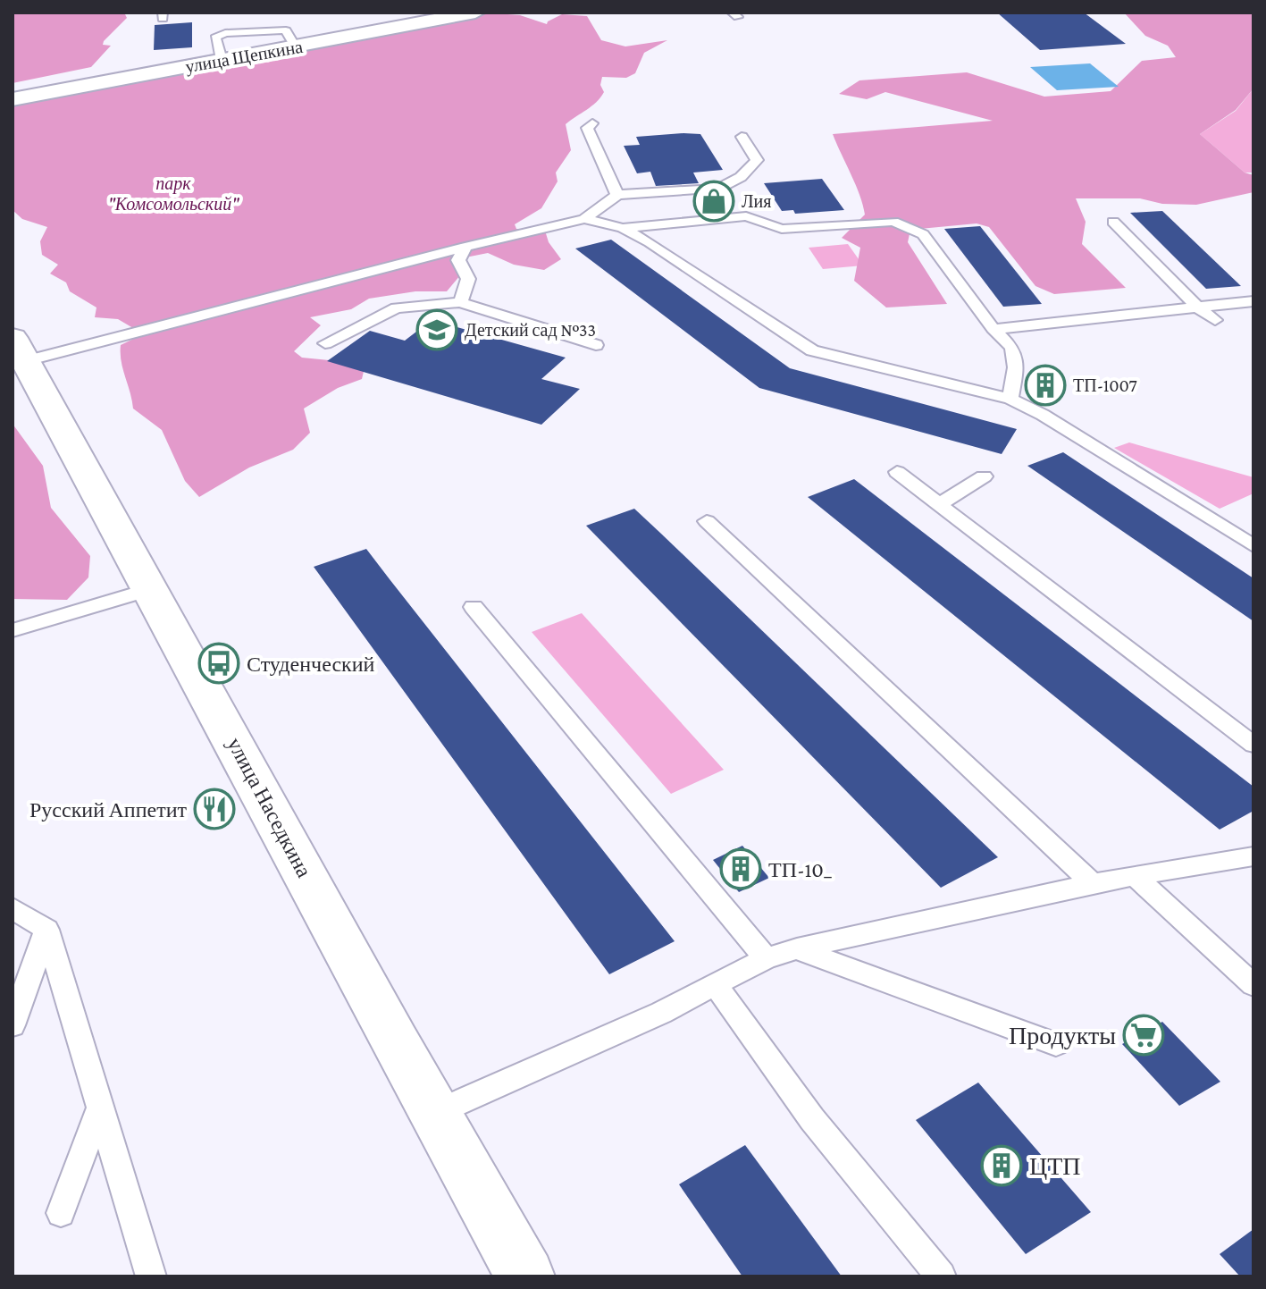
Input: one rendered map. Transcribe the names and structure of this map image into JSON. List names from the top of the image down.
{
  "streets": {
    "main road": ["улица Щепкина", "улица Наседкина"]
  },
  "parks": ["парк \"Комсомольский\""],
  "places": {
    "shop": ["Лия"],
    "school or university": ["Детский сад №33"],
    "building": ["ТП-1007", "ТП-10_", "ЦТП"],
    "bus stop": ["Студенческий"],
    "restaurant": ["Русский Аппетит"],
    "supermarket": ["Продукты"]
  }
}
